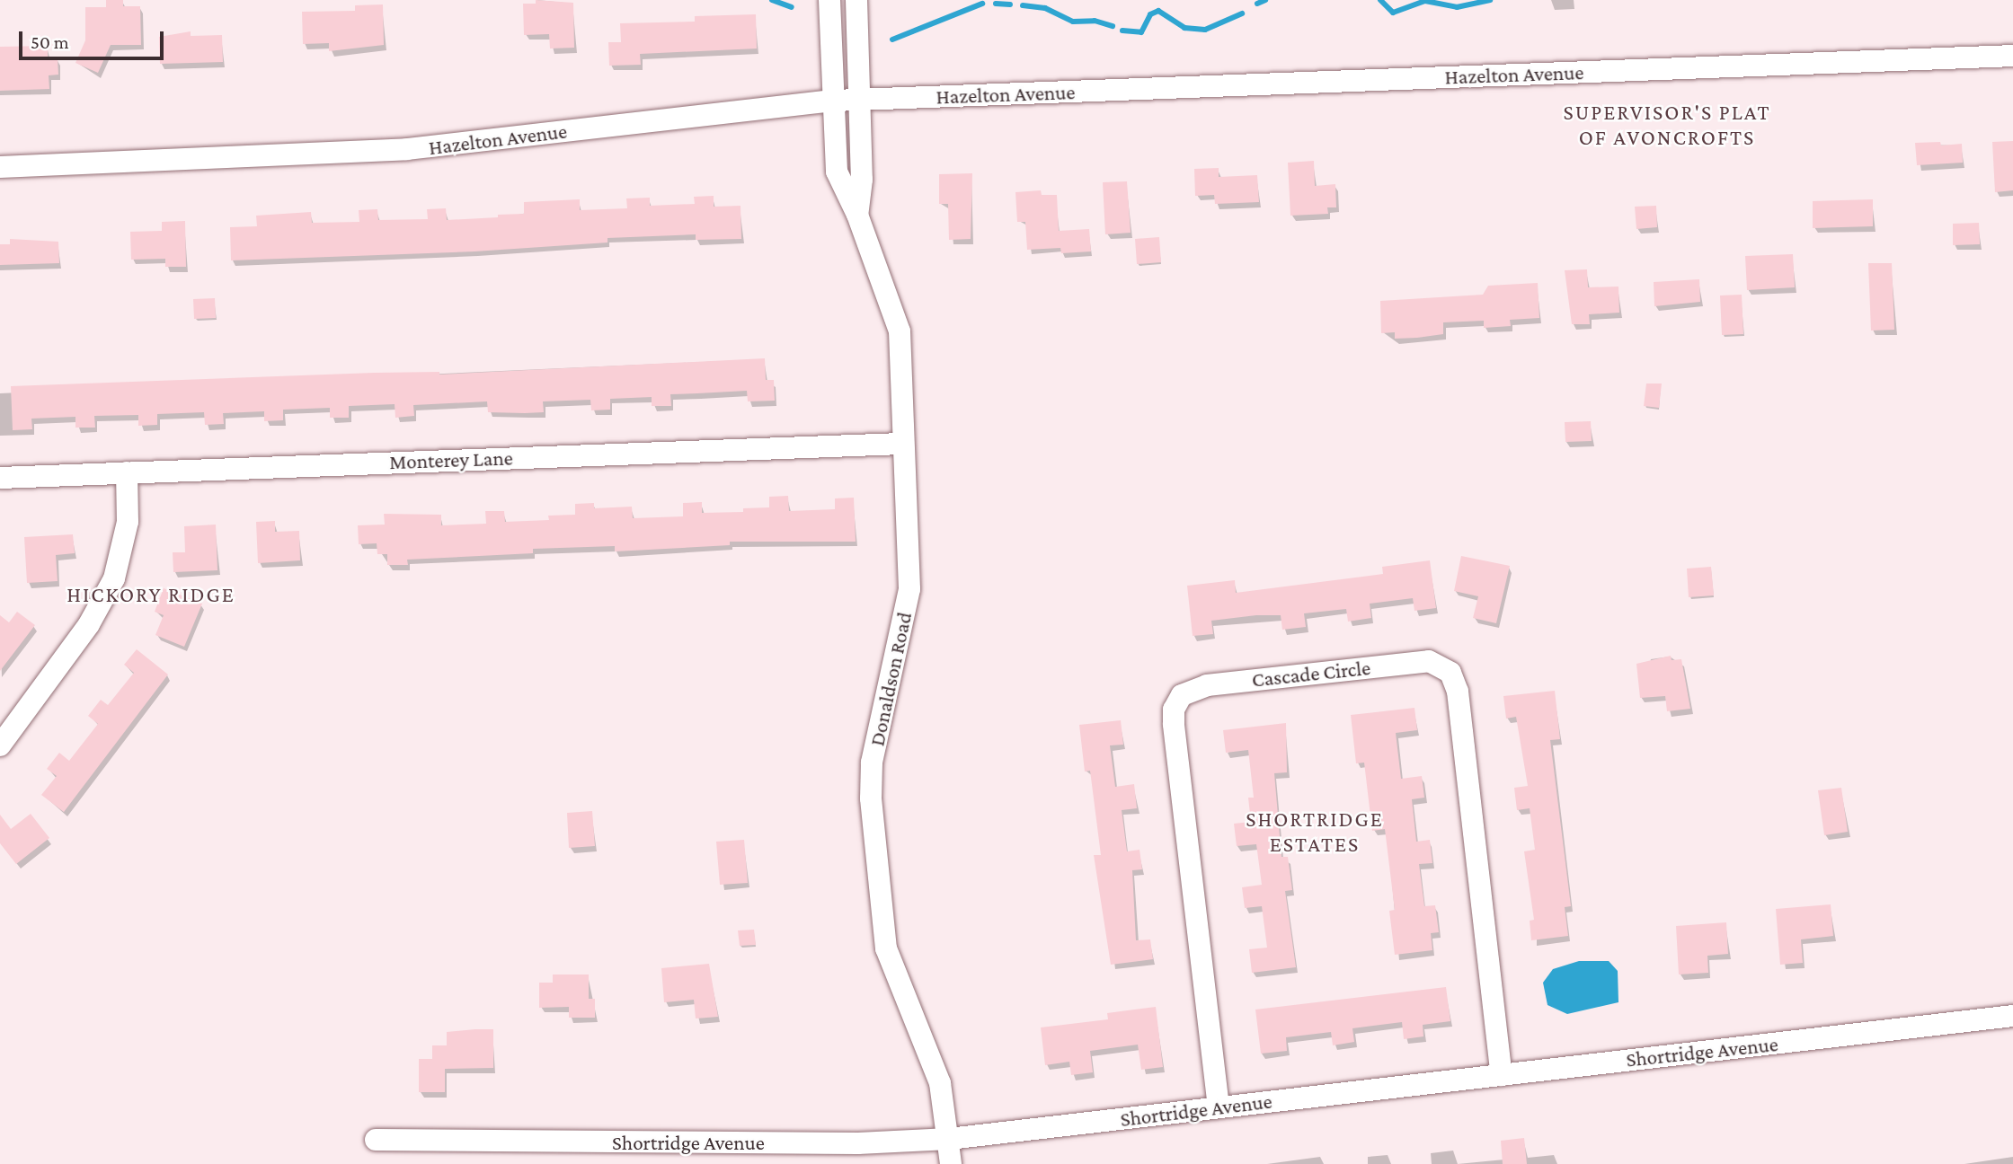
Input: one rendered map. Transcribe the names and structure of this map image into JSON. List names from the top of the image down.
{
  "streets": {
    "street": [
      "Hazelton Avenue",
      "Monterey Lane",
      "Cascade Circle",
      "Donaldson Road",
      "Shortridge Avenue"
    ]
  },
  "crossings": [
    ["Hazelton Avenue", "Donaldson Road"],
    ["Monterey Lane", "Donaldson Road"],
    ["Cascade Circle", "Shortridge Avenue"],
    ["Donaldson Road", "Shortridge Avenue"]
  ],
  "districts": ["SUPERVISOR'S PLAT OF AVONCROFTS", "HICKORY RIDGE", "SHORTRIDGE ESTATES"],
  "scale_bar": "50 m"
}
